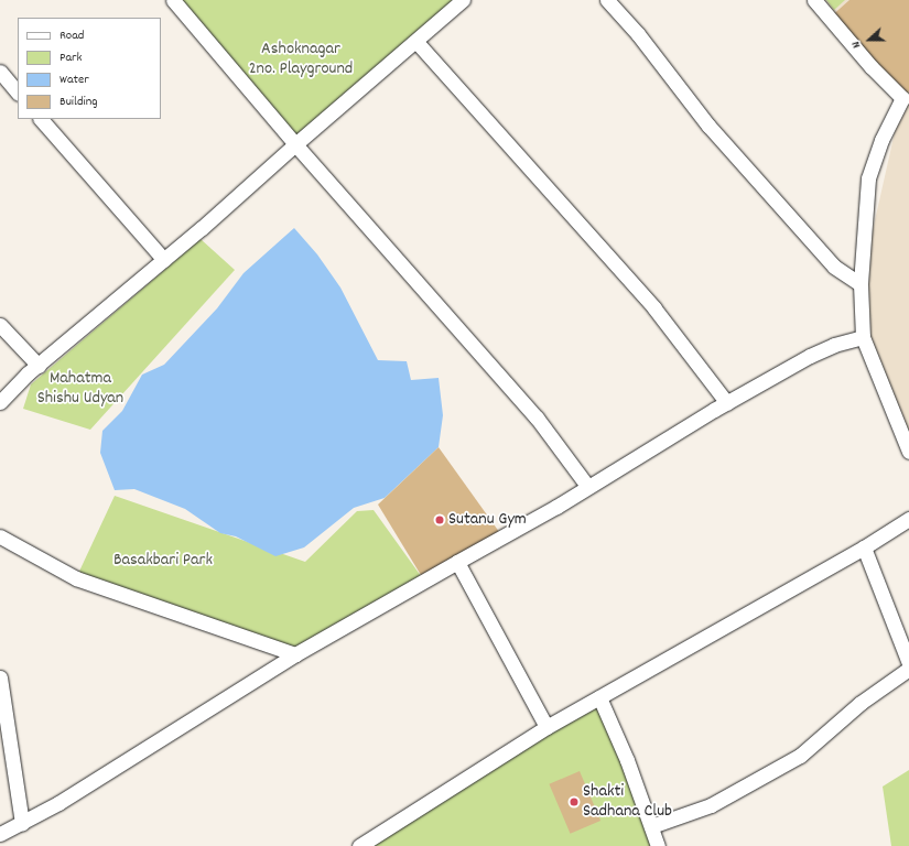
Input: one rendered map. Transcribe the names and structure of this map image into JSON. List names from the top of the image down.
{
  "parks": ["Ashoknagar 2no. Playground", "Mahatma Shishu Udyan", "Basakbari Park"],
  "places": ["Sutanu Gym", "Shakti Sadhana Club"],
  "legend": [
    "Road",
    "Park",
    "Water",
    "Building"
  ],
  "north": "left"
}
